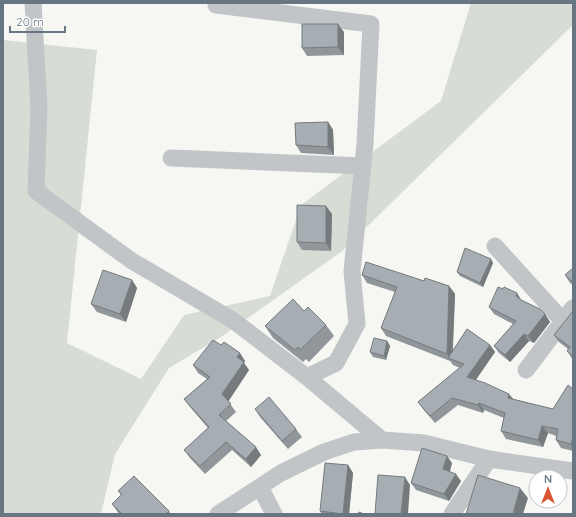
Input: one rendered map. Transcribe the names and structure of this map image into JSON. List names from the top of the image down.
{
  "scale_bar": "20 m",
  "north": "top"
}
